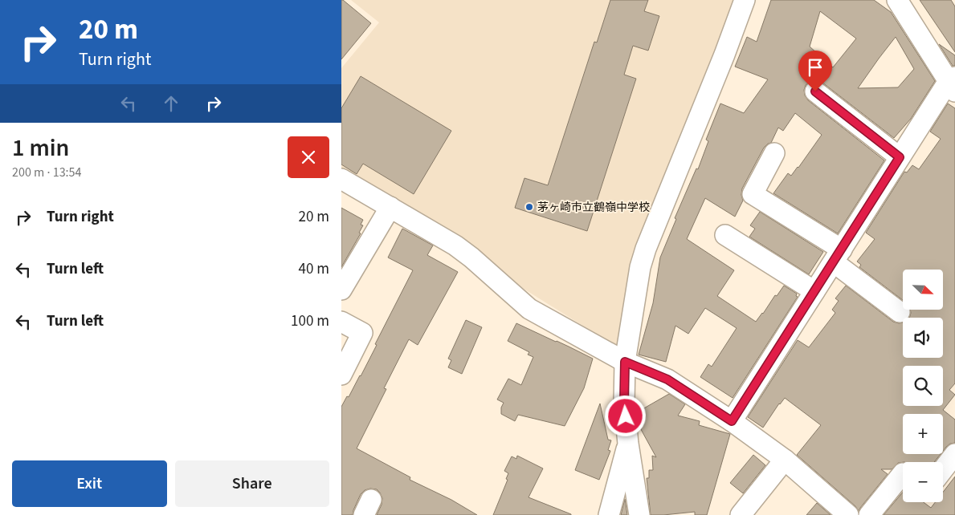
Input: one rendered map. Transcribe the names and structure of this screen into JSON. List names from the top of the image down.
{
  "places": ["茅ヶ崎市立鶴嶺中学校"],
  "north": "bottom right",
  "page": {
    "turn": ["20 m", "Turn right"],
    "heading": ["1 min", "200 m · 13:54"],
    "list": [
      {
        "name": "Turn right",
        "value": "20 m"
      },
      {
        "name": "Turn left",
        "value": "40 m"
      },
      {
        "name": "Turn left",
        "value": "100 m"
      }
    ],
    "map_buttons": ["+", "−"],
    "buttons": ["Exit", "Share"]
  }
}
